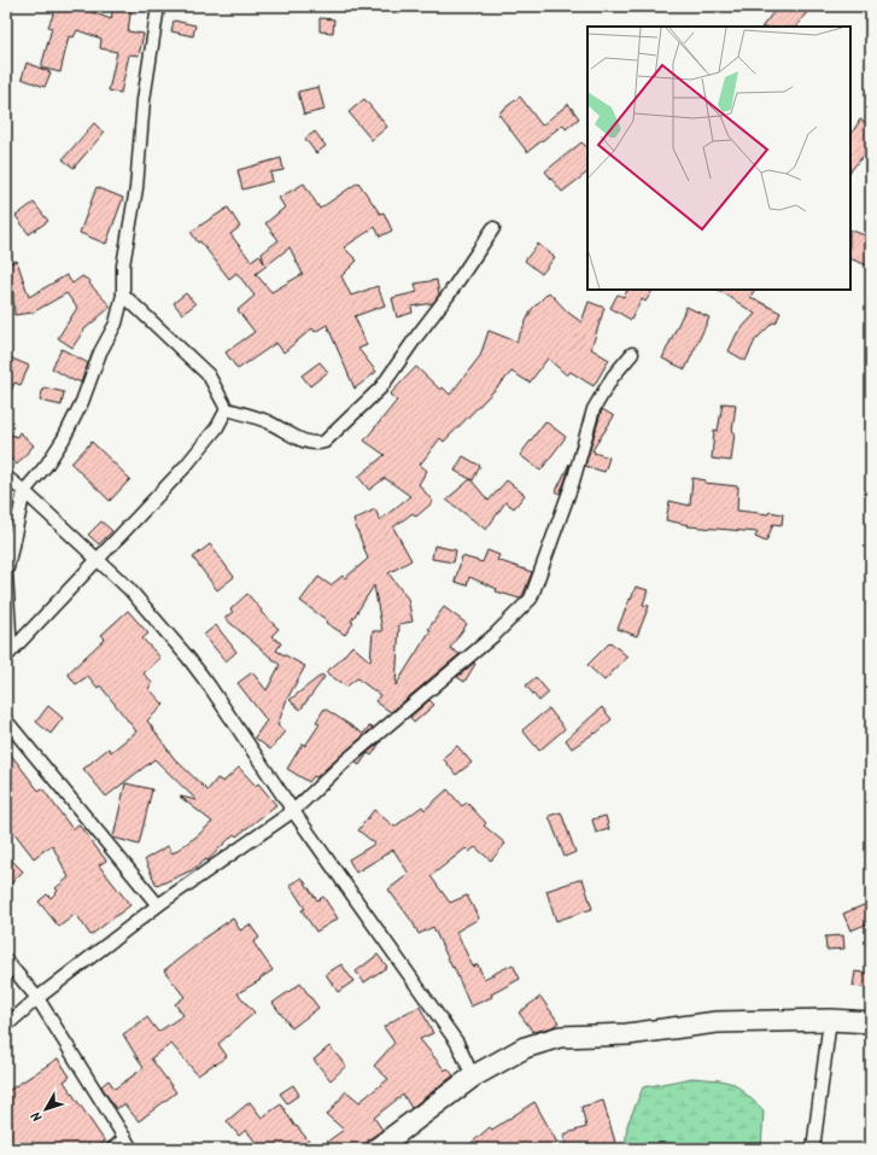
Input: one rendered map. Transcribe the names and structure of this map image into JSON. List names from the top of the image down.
{
  "north": "bottom left"
}
